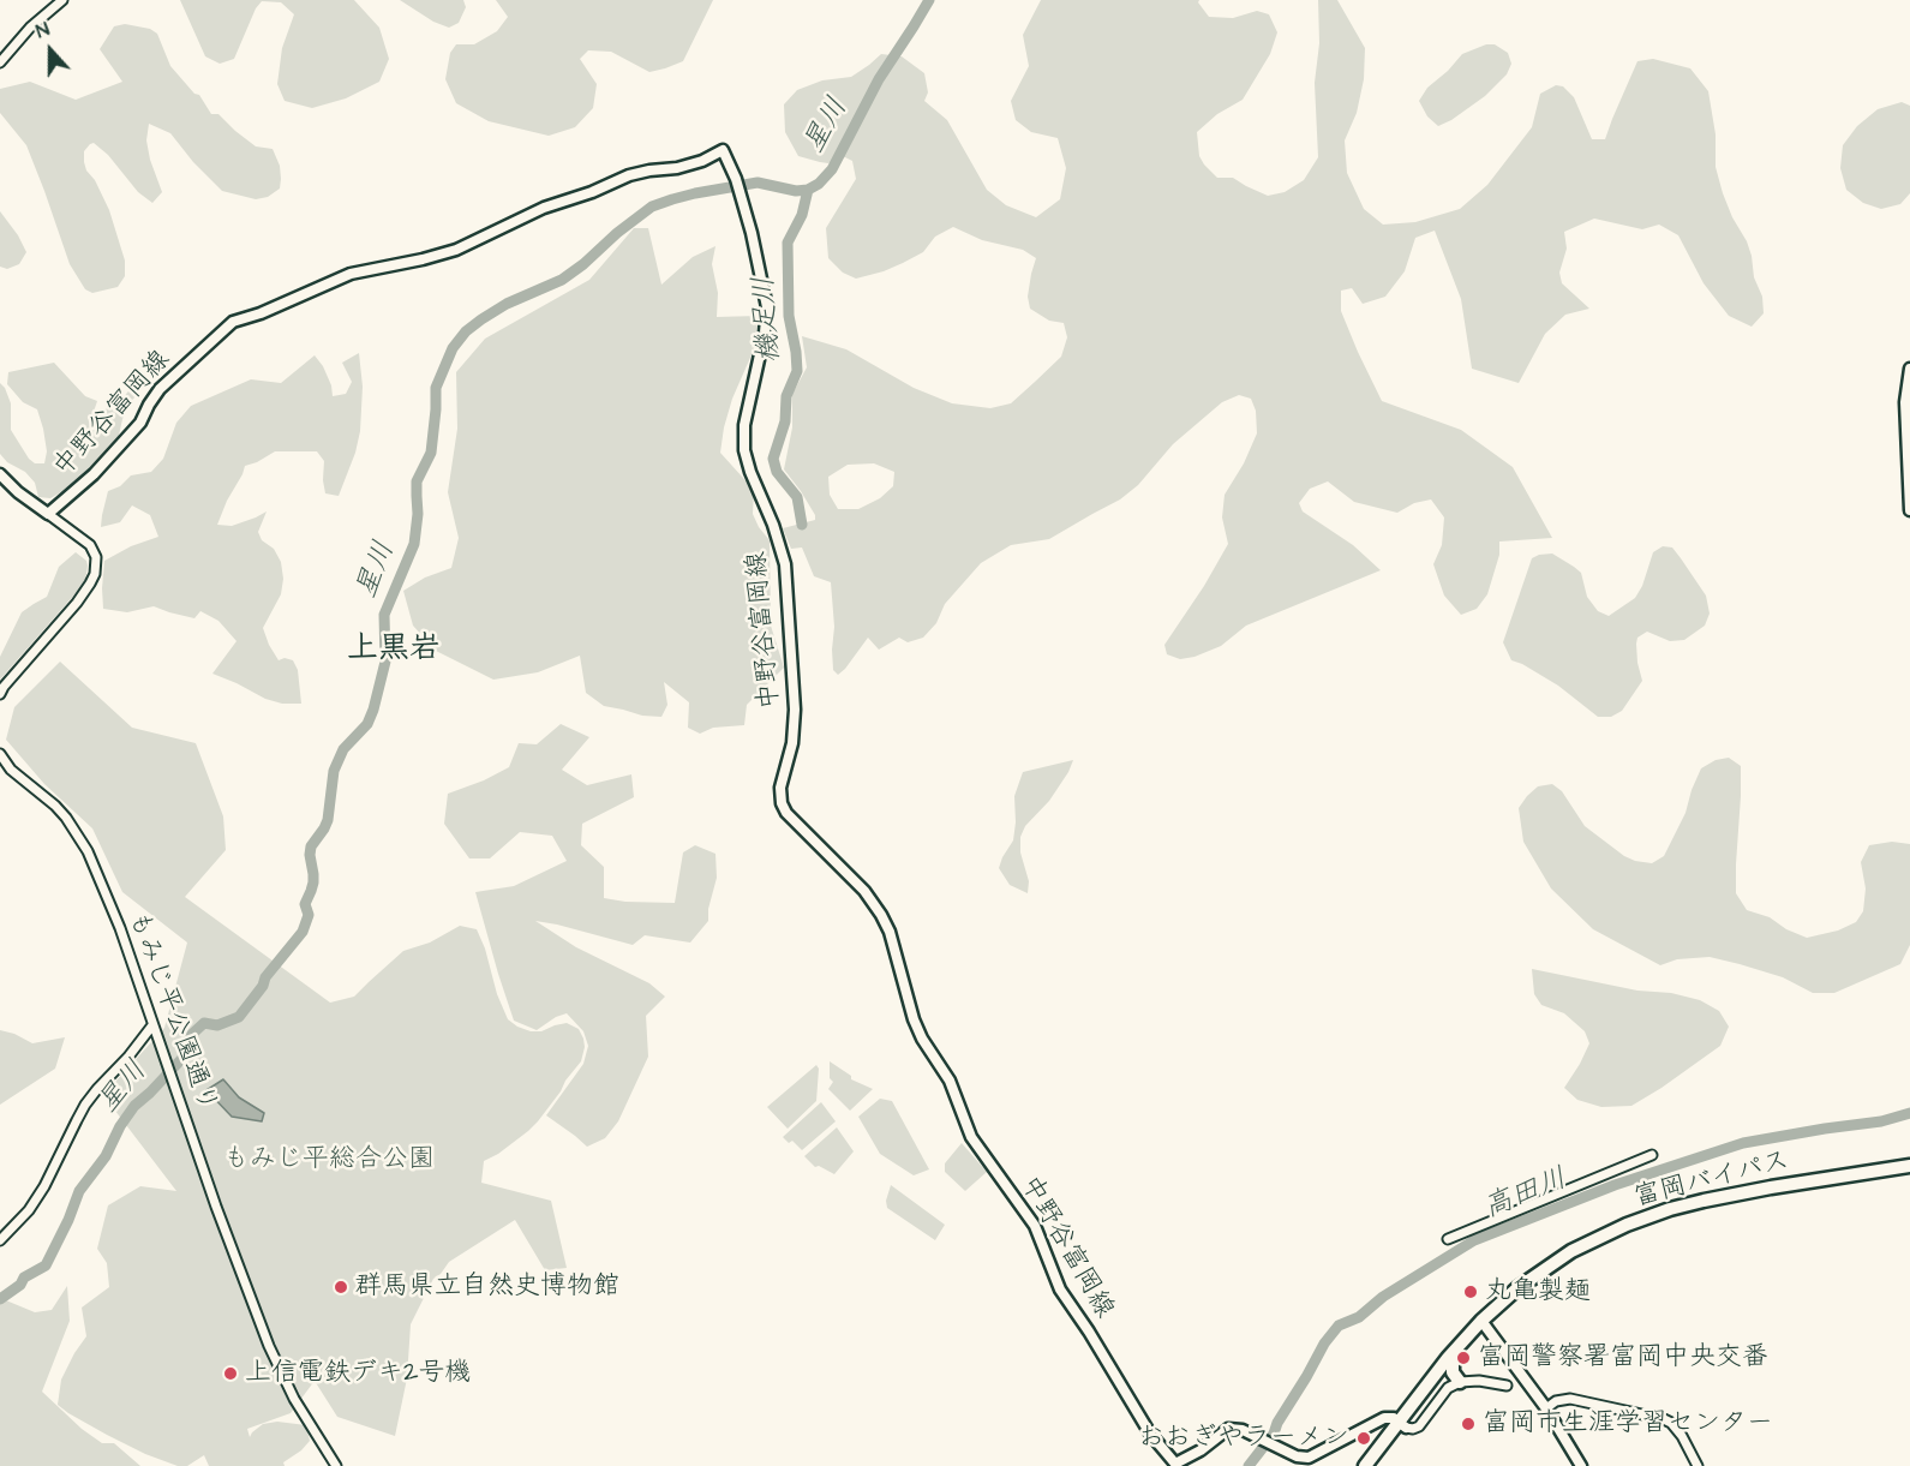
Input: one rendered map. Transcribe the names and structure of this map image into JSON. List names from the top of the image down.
{
  "streets": {
    "highway": ["富岡バイパス"],
    "main road": ["中野谷富岡線"],
    "street": ["もみじ平公園通り"]
  },
  "crossings": [
    ["中野谷富岡線", "富岡バイパス"]
  ],
  "districts": ["上黒岩"],
  "water": ["星川", "機足川", "高田川"],
  "parks": ["もみじ平総合公園"],
  "places": [
    "群馬県立自然史博物館",
    "丸亀製麺",
    "富岡警察署富岡中央交番",
    "上信電鉄デキ2号機",
    "富岡市生涯学習センター",
    "おおぎやラーメン"
  ],
  "north": "top"
}
